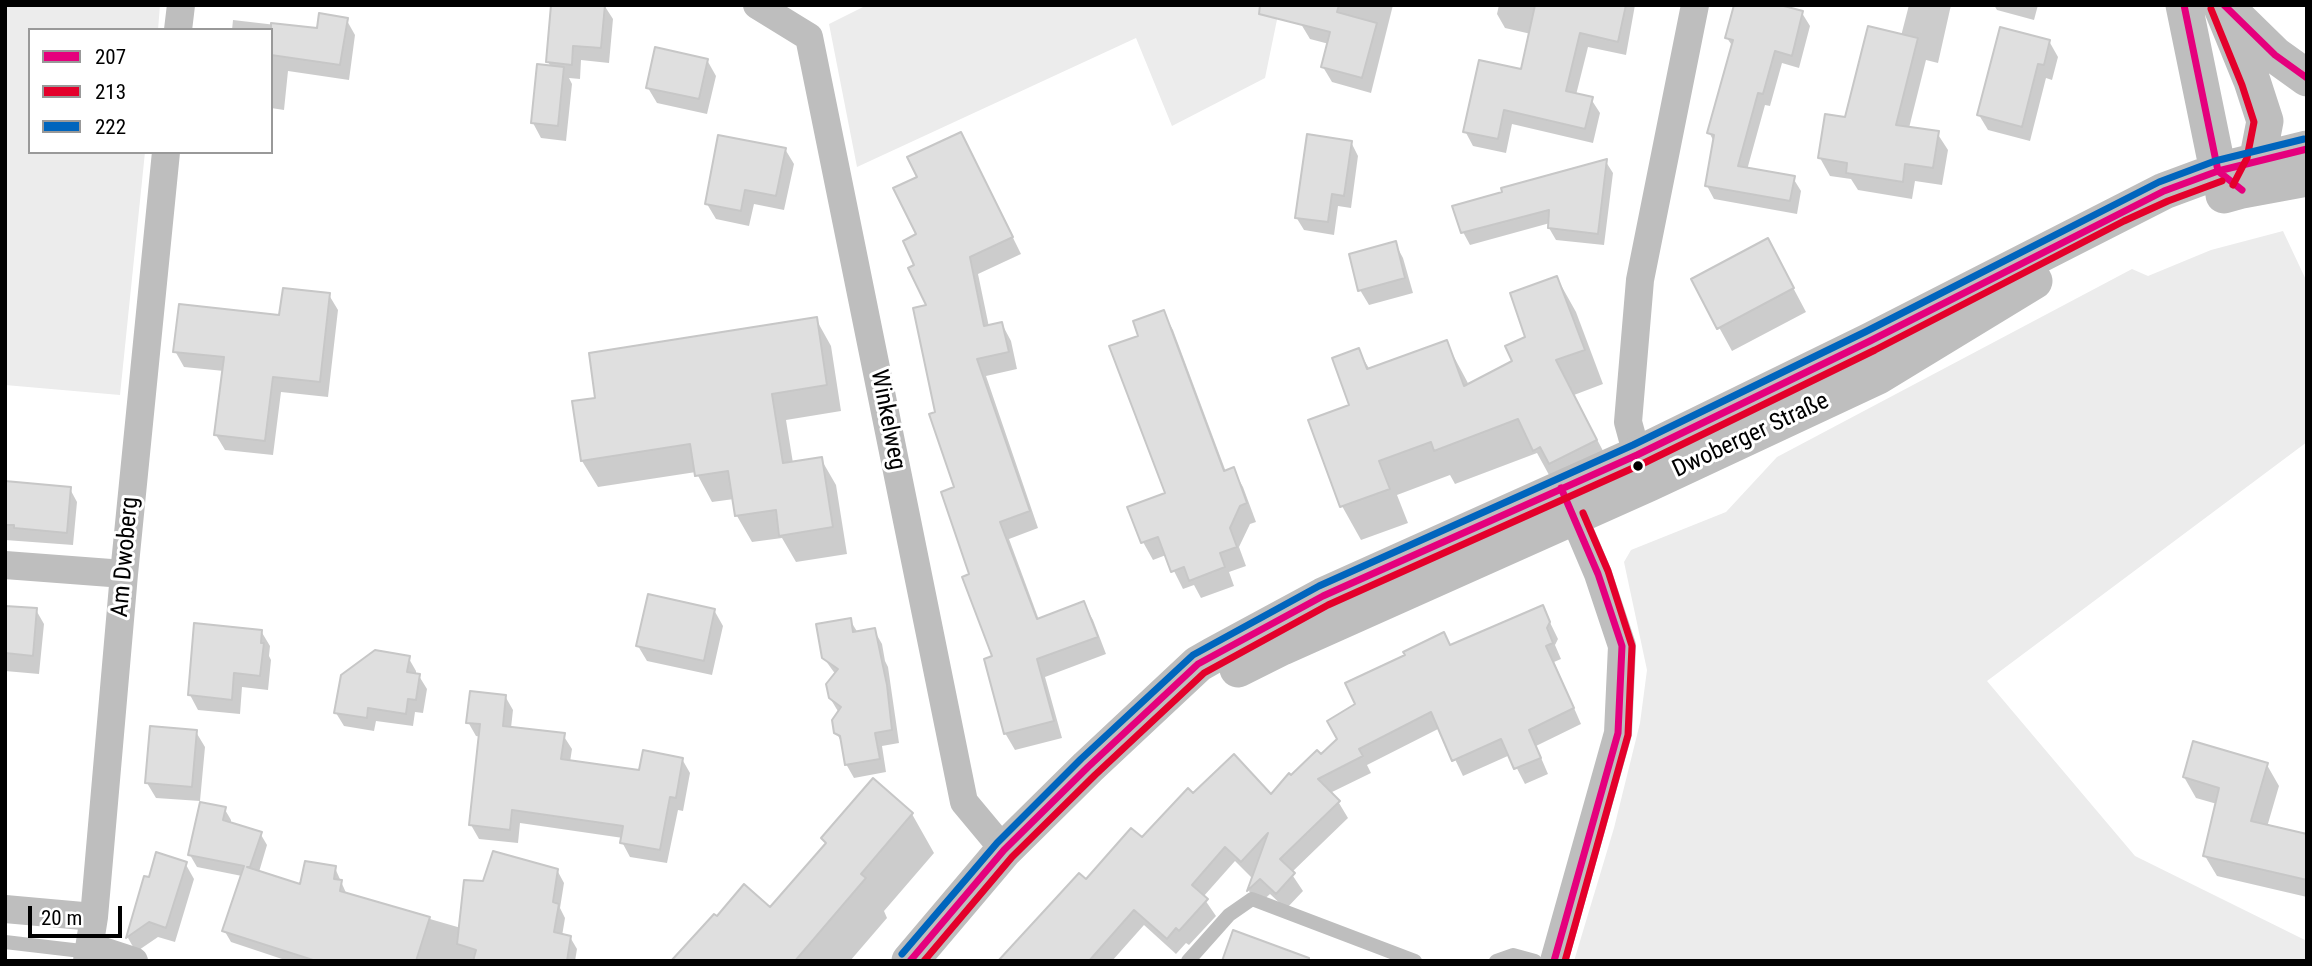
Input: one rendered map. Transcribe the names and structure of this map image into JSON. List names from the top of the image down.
{
  "streets": {
    "street": ["Winkelweg", "Dwoberger Straße", "Am Dwoberg"]
  },
  "crossings": [
    ["Winkelweg", "Dwoberger Straße"]
  ],
  "lines": ["transit line 207", "transit line 213", "transit line 222"],
  "legend": ["207", "213", "222"],
  "scale_bar": "20 m"
}
